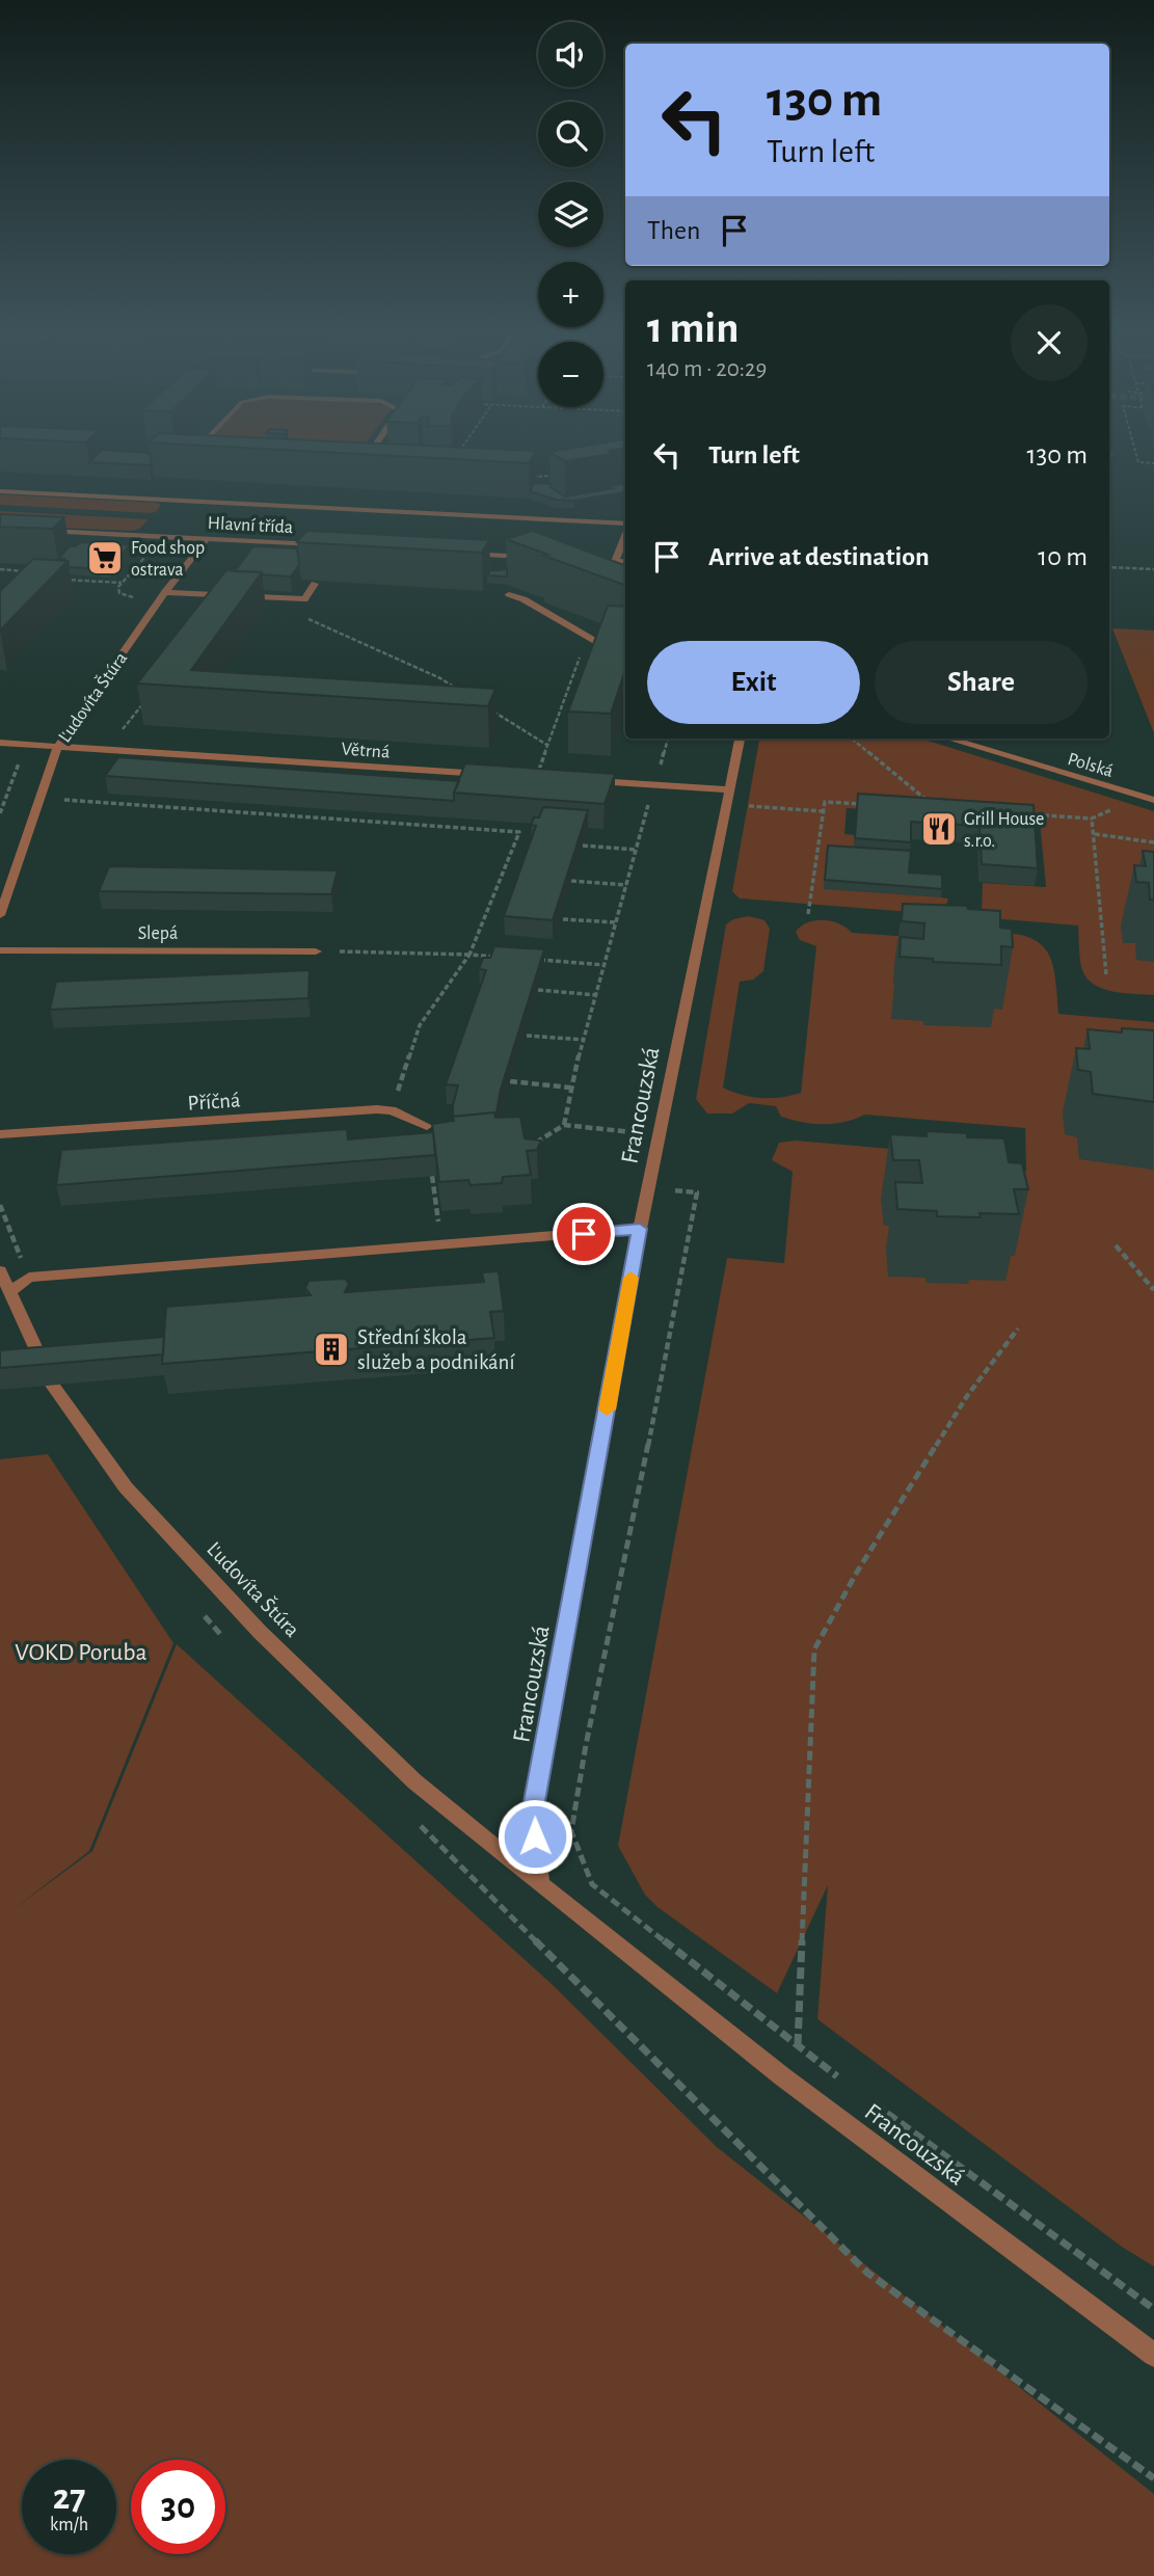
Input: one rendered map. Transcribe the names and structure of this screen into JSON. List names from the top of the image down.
{
  "streets": {
    "street": [
      "Hlavní třída",
      "Ľudovíta Štúra",
      "Větrná",
      "Polská",
      "Slepá",
      "Příčná",
      "Francouzská"
    ]
  },
  "crossings": [
    ["Hlavní třída", "Ľudovíta Štúra"],
    ["Ľudovíta Štúra", "Větrná"],
    ["Ľudovíta Štúra", "Francouzská"]
  ],
  "parks": ["VOKD Poruba"],
  "places": {
    "supermarket": ["Food shop ostrava"],
    "restaurant": ["Grill House s.r.o."],
    "building": ["Střední škola služeb a podnikání"]
  },
  "page": {
    "map_buttons": ["+", "−"],
    "turn": ["130 m", "Turn left"],
    "then": "Then",
    "heading": ["1 min", "140 m · 20:29"],
    "list": [
      {
        "name": "Turn left",
        "value": "130 m"
      },
      {
        "name": "Arrive at destination",
        "value": "10 m"
      }
    ],
    "buttons": ["Exit", "Share"],
    "speed": "27 km/h",
    "limit": "30"
  }
}
